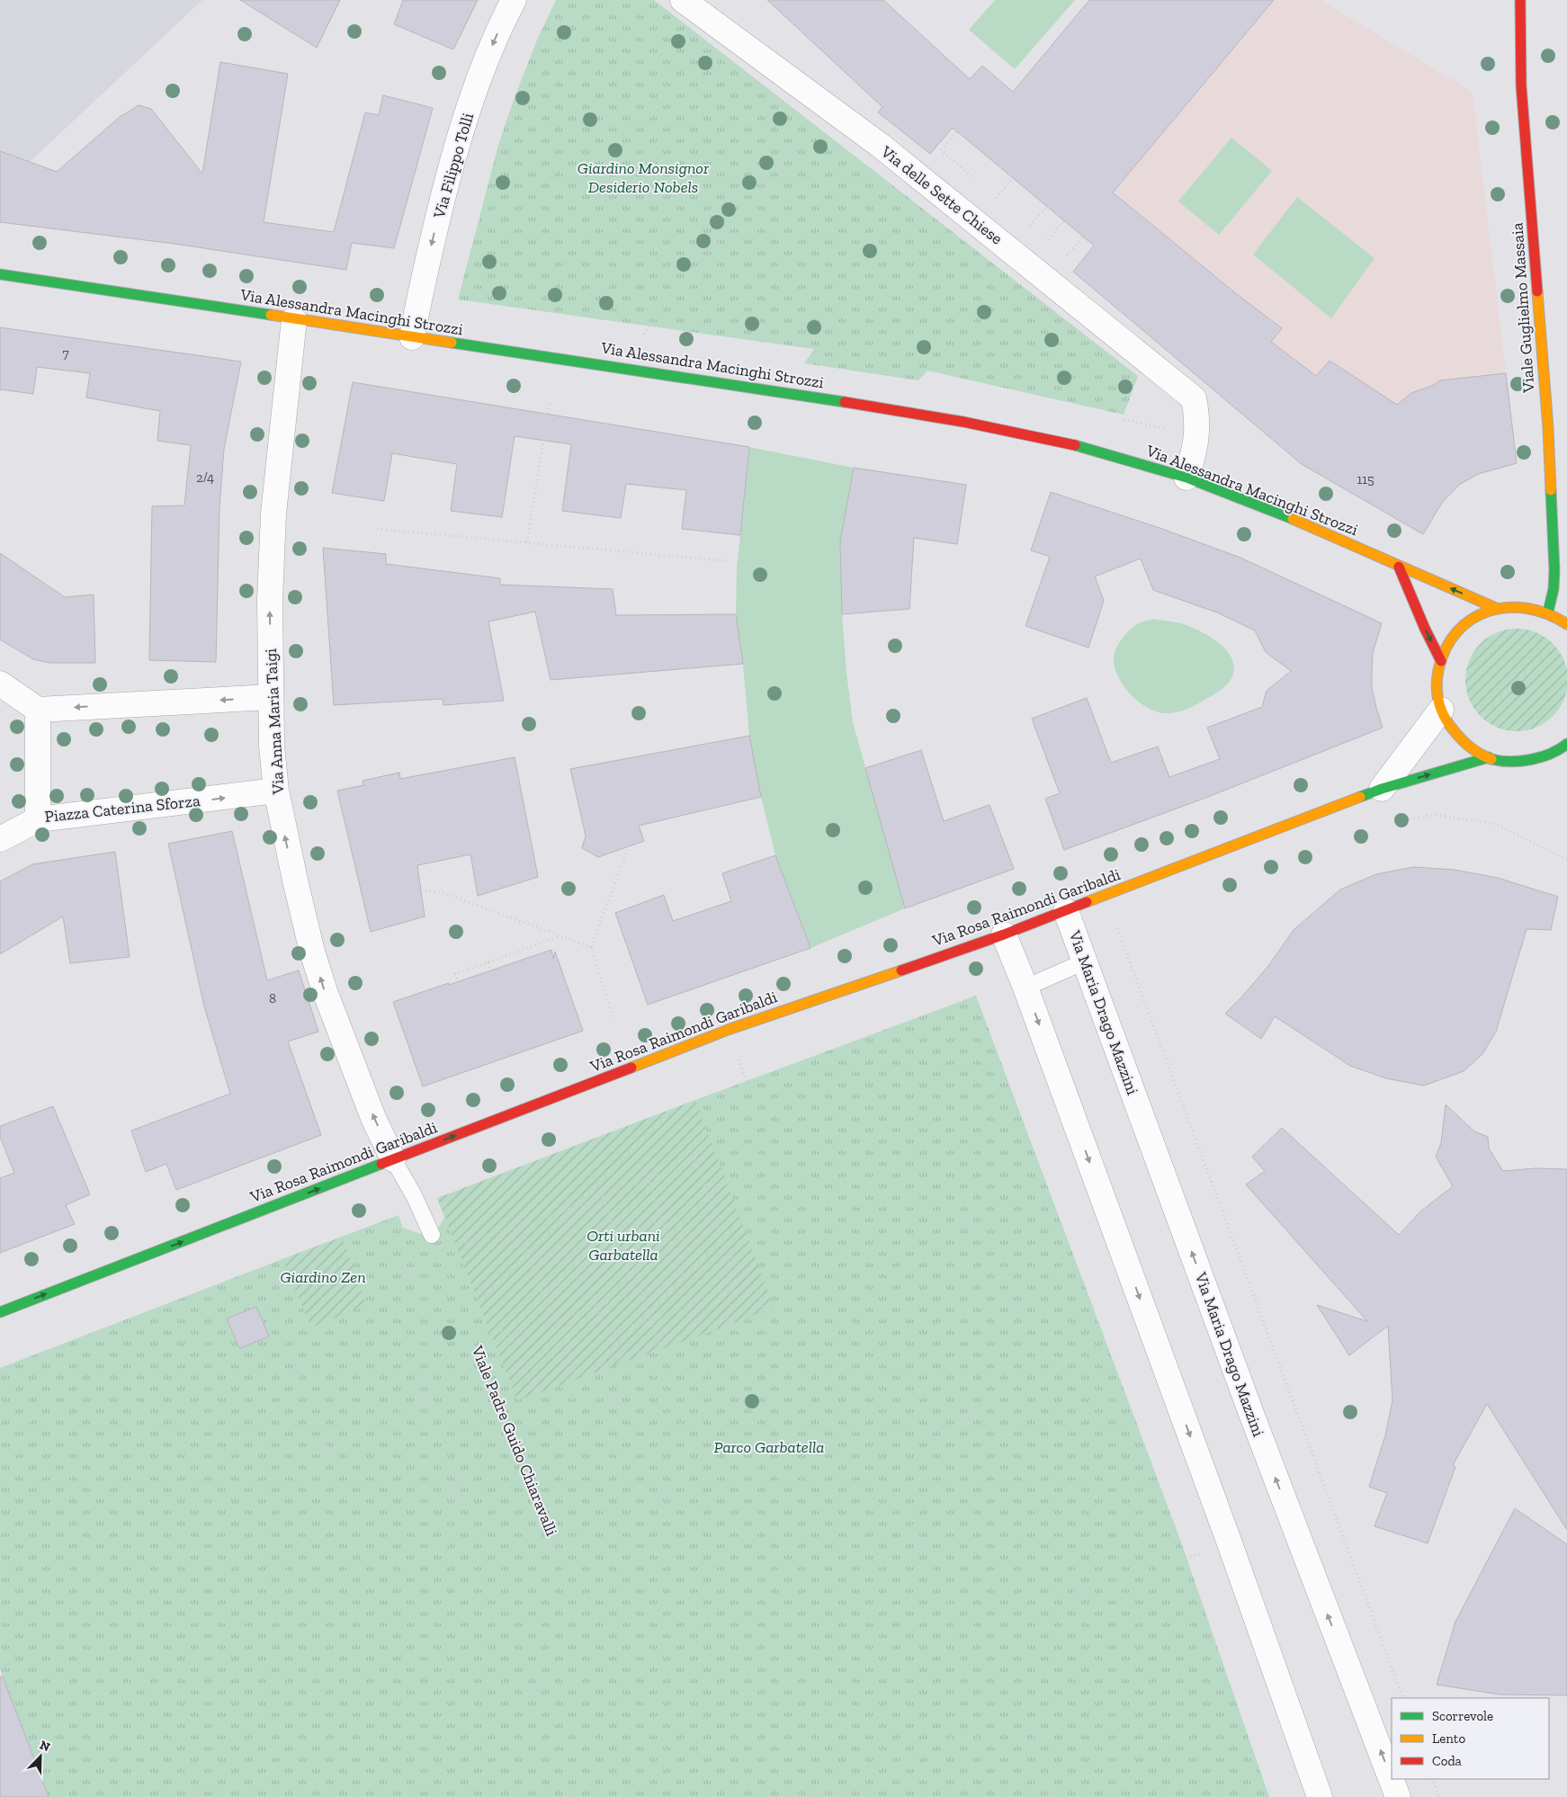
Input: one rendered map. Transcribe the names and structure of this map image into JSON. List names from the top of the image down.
{
  "streets": {
    "street": [
      "Via Filippo Tolli",
      "Via delle Sette Chiese",
      "Viale Guglielmo Massaia",
      "Via Alessandra Macinghi Strozzi",
      "Via Anna Maria Taigi",
      "Piazza Caterina Sforza",
      "Via Rosa Raimondi Garibaldi",
      "Via Maria Drago Mazzini"
    ],
    "path": ["Viale Padre Guido Chiaravalli"]
  },
  "crossings": [
    ["Via Filippo Tolli", "Via Alessandra Macinghi Strozzi"],
    ["Via Alessandra Macinghi Strozzi", "Via Anna Maria Taigi"],
    ["Via Anna Maria Taigi", "Piazza Caterina Sforza"],
    ["Via Anna Maria Taigi", "Via Rosa Raimondi Garibaldi"],
    ["Via Rosa Raimondi Garibaldi", "Via Maria Drago Mazzini"]
  ],
  "one_way": ["Via Filippo Tolli", "Via Anna Maria Taigi", "Via Rosa Raimondi Garibaldi"],
  "parks": [
    "Giardino Monsignor Desiderio Nobels",
    "Orti urbani Garbatella",
    "Giardino Zen",
    "Parco Garbatella"
  ],
  "house_numbers": [
    "7",
    "2/4",
    "115",
    "8"
  ],
  "legend": ["Scorrevole", "Lento", "Coda"],
  "north": "top right"
}
